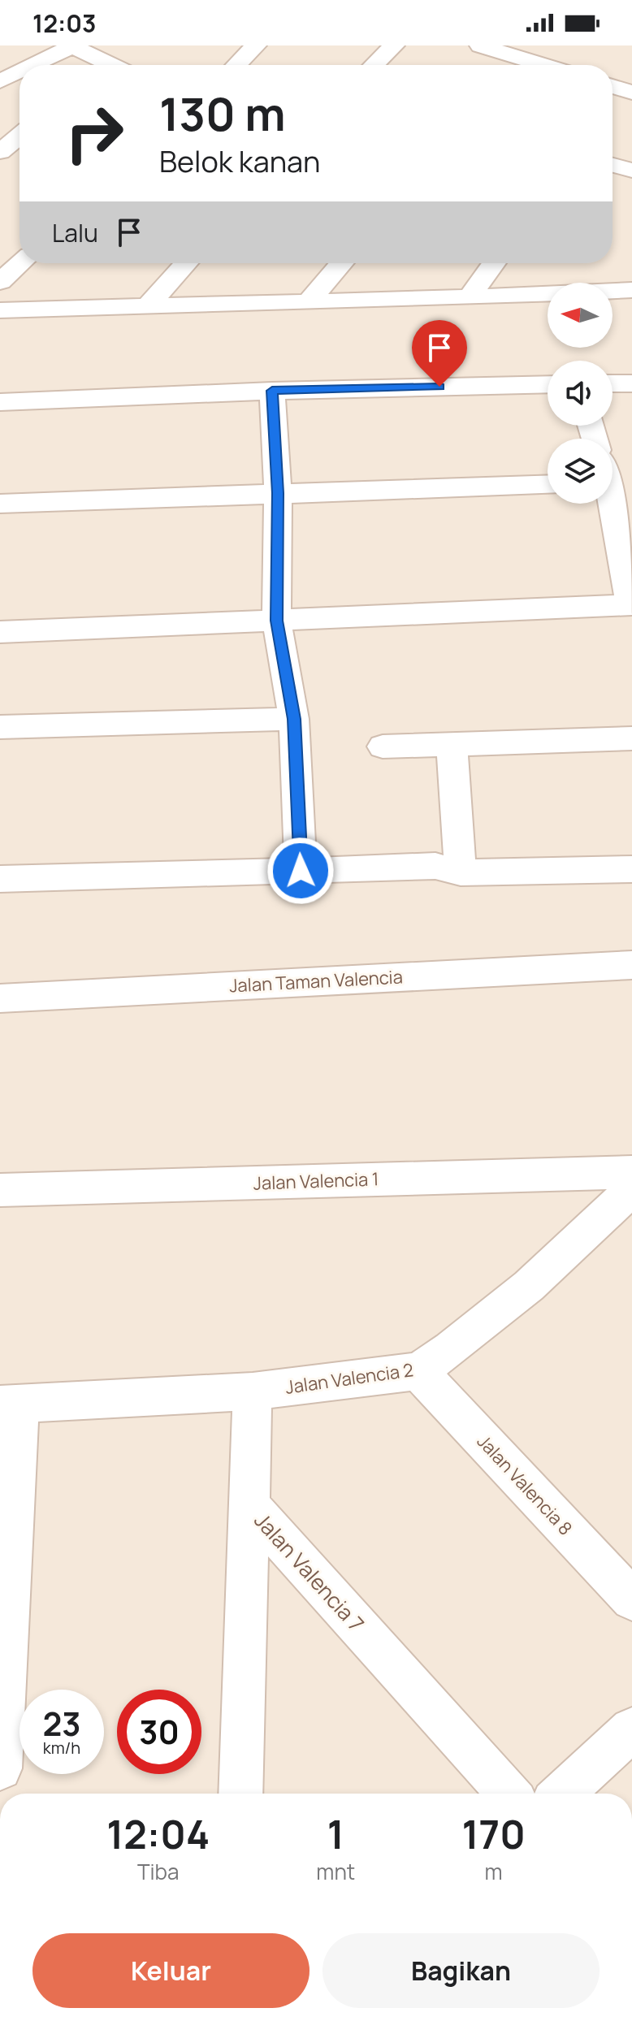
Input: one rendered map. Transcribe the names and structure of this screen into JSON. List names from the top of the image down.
{
  "streets": {
    "street": [
      "Jalan Taman Valencia",
      "Jalan Valencia 1",
      "Jalan Valencia 2",
      "Jalan Valencia 8",
      "Jalan Valencia 7"
    ]
  },
  "crossings": [
    ["Jalan Valencia 2", "Jalan Valencia 8"]
  ],
  "north": "left",
  "page": {
    "status": "12:03",
    "turn": ["130 m", "Belok kanan"],
    "then": "Lalu",
    "speed": "23 km/h",
    "limit": "30",
    "eta": [
      "12:04",
      "Tiba",
      "1",
      "mnt",
      "170",
      "m"
    ],
    "buttons": ["Keluar", "Bagikan"]
  }
}
